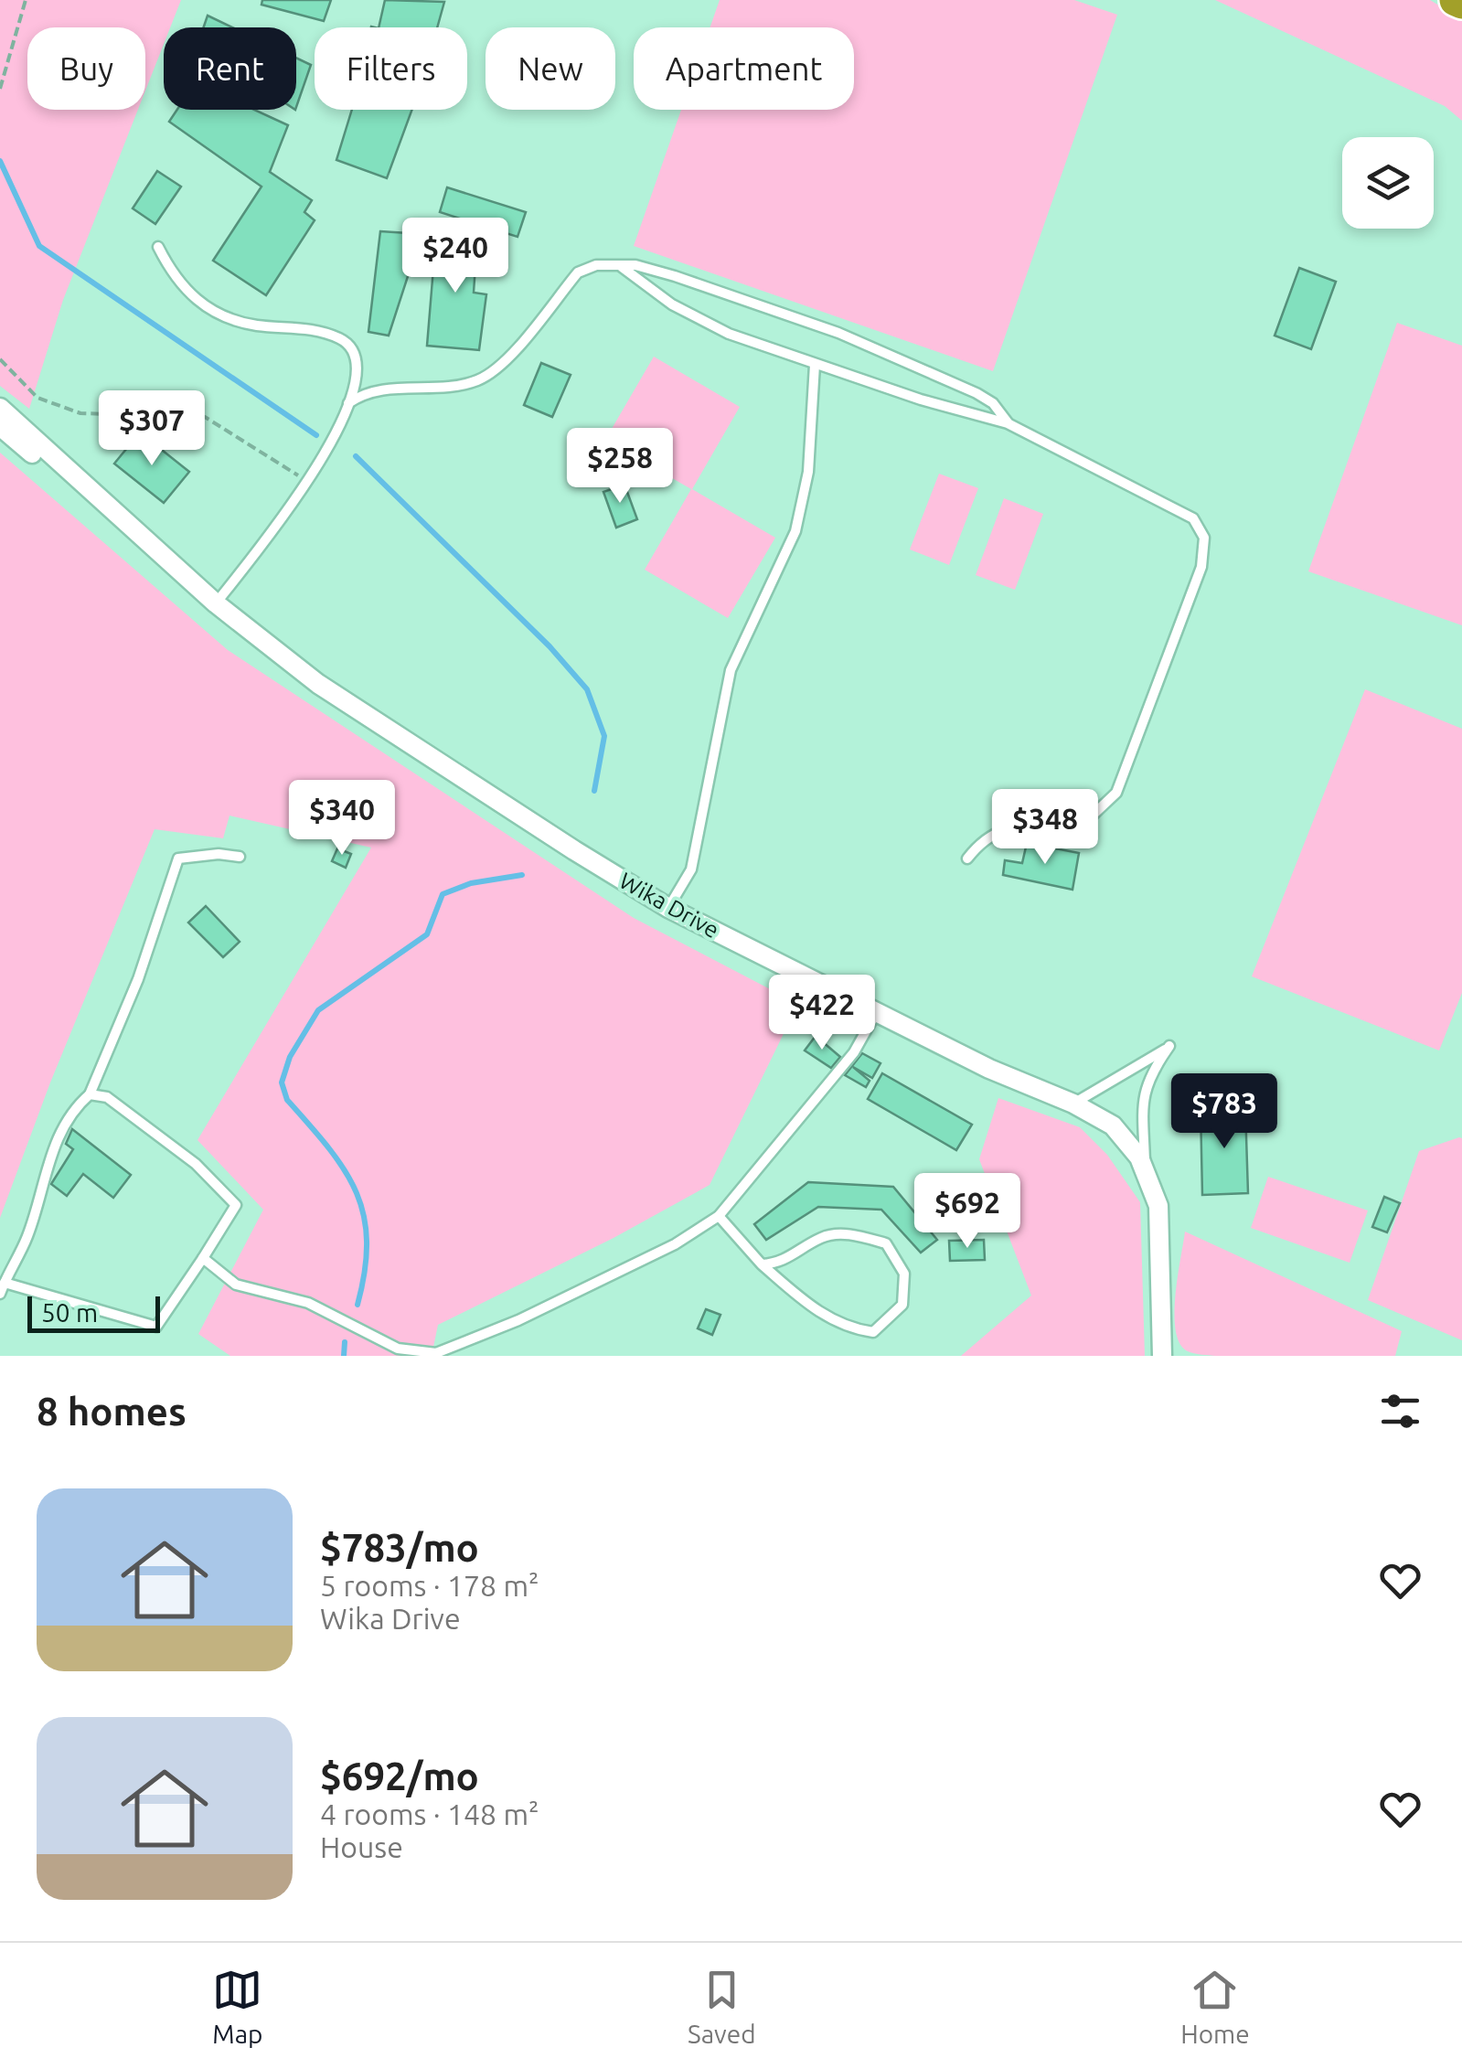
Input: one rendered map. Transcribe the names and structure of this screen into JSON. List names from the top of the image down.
{
  "streets": {
    "street": ["Wika Drive"]
  },
  "scale_bar": "50 m",
  "page": {
    "chip": [
      "Buy",
      "Rent",
      "Filters",
      "New",
      "Apartment"
    ],
    "price": [
      "$240",
      "$307",
      "$258",
      "$340",
      "$348",
      "$422",
      "$783",
      "$692"
    ],
    "scale": "50 m",
    "heading": "8 homes",
    "list": [
      {
        "name": "$783/mo",
        "note": "5 rooms · 178 m² · Wika Drive"
      },
      {
        "name": "$692/mo",
        "note": "4 rooms · 148 m² · House"
      }
    ],
    "tabs": ["Map", "Saved", "Home"]
  }
}
